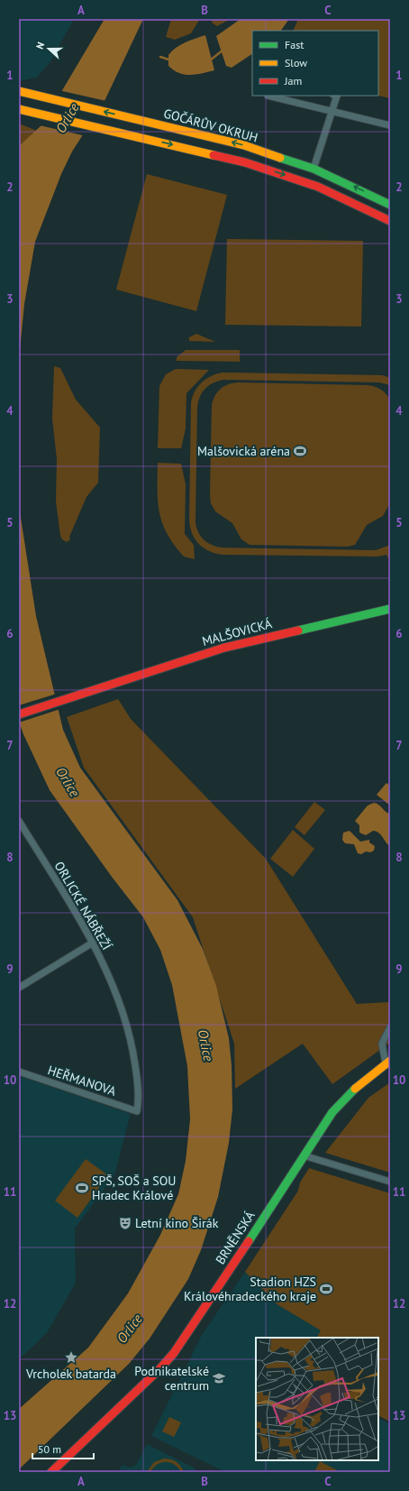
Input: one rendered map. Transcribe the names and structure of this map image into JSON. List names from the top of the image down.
{
  "streets": {
    "street": [
      "GOČÁRŮV OKRUH",
      "MALŠOVICKÁ",
      "ORLICKÉ NÁBŘEŽÍ",
      "HEŘMANOVA",
      "BRNĚNSKÁ"
    ]
  },
  "crossings": [
    ["ORLICKÉ NÁBŘEŽÍ", "HEŘMANOVA"]
  ],
  "water": ["Orlice"],
  "places": {
    "sports": ["Malšovická aréna", "SPŠ, SOŠ a SOU Hradec Králové", "Stadion HZS Královéhradeckého kraje"],
    "theatre": ["Letní kino Širák"],
    "place": ["Vrcholek batarda"],
    "school or university": ["Podnikatelské centrum"]
  },
  "legend": ["Fast", "Slow", "Jam"],
  "scale_bar": "50 m",
  "north": "left",
  "grid": {
    "columns": ["A", "B", "C"],
    "rows": [
      "1",
      "2",
      "3",
      "4",
      "5",
      "6",
      "7",
      "8",
      "9",
      "10",
      "11",
      "12",
      "13"
    ]
  }
}
